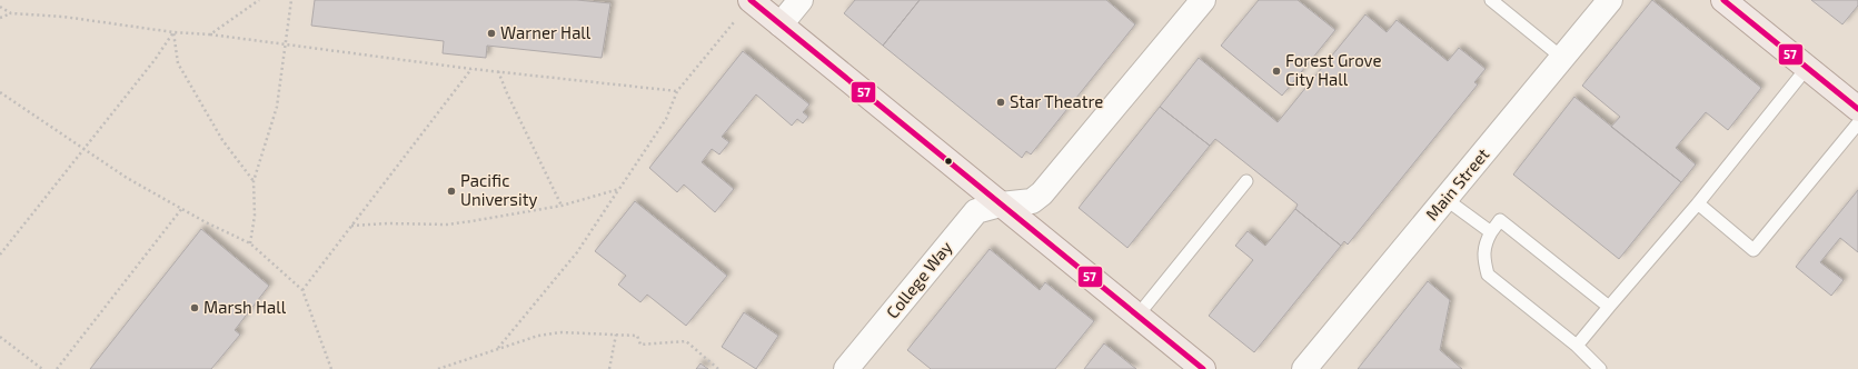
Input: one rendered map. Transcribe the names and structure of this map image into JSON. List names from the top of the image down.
{
  "streets": {
    "street": ["Main Street", "College Way"]
  },
  "places": [
    "Warner Hall",
    "Forest Grove City Hall",
    "Star Theatre",
    "Pacific University",
    "Marsh Hall"
  ],
  "lines": ["transit line 57"]
}
